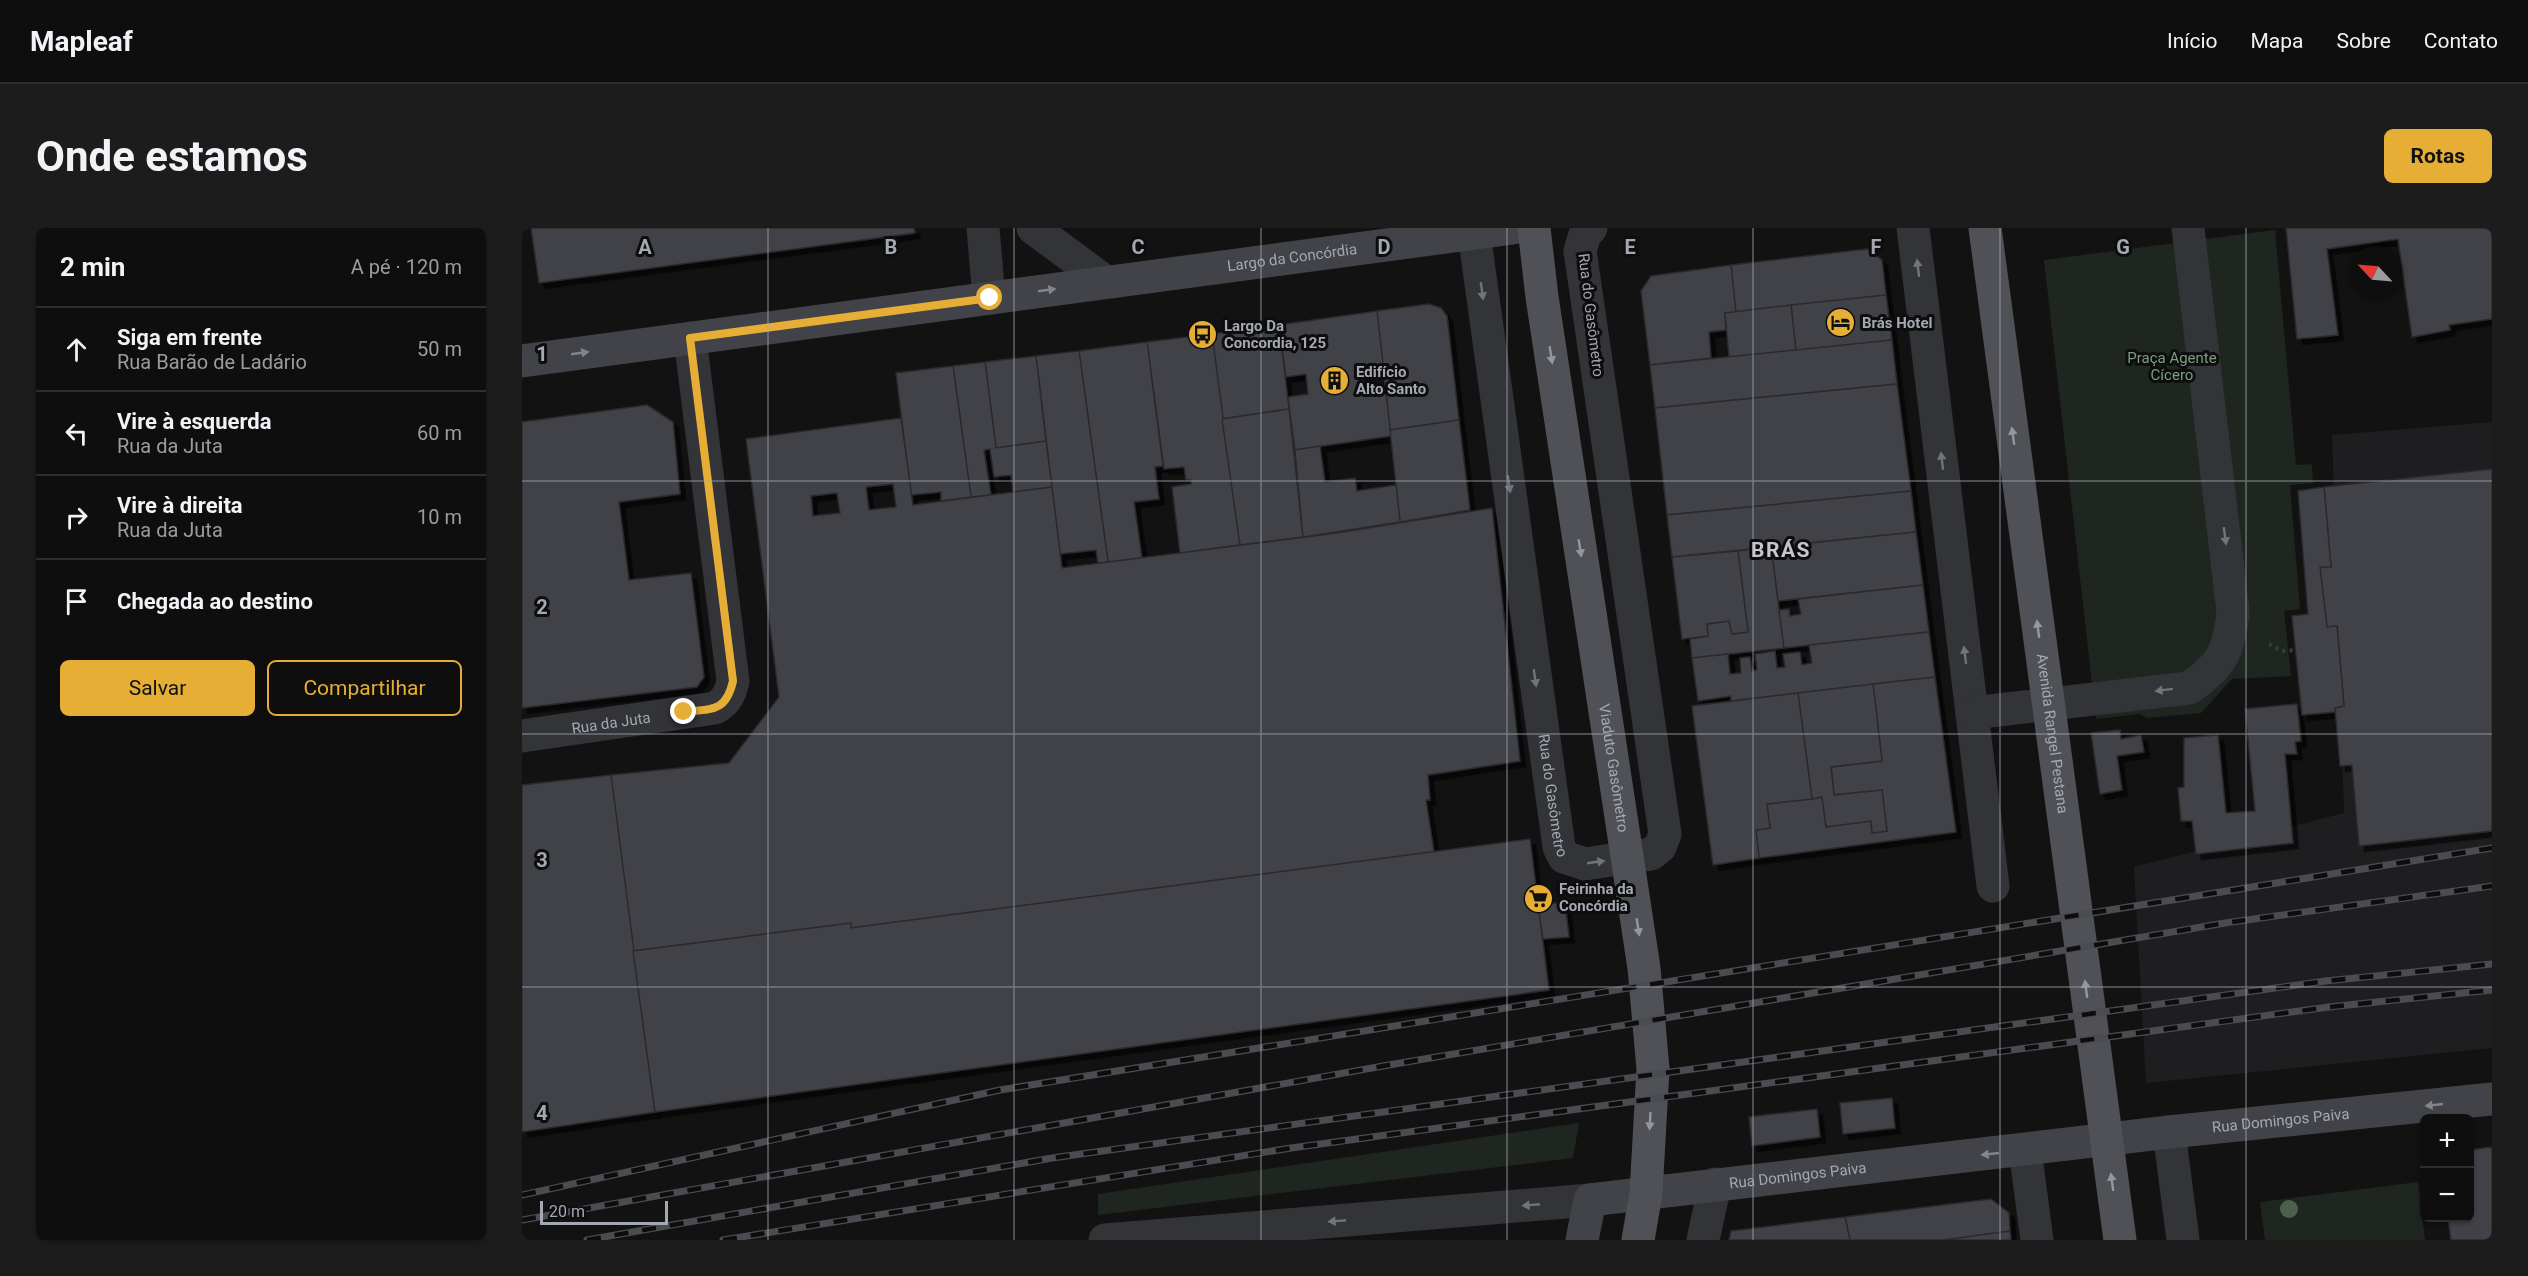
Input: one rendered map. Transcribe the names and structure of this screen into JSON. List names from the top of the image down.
{
  "streets": {
    "main road": [
      "Largo da Concórdia",
      "Avenida Rangel Pestana",
      "Viaduto Gasômetro",
      "Rua Domingos Paiva"
    ],
    "street": ["Rua do Gasômetro", "Rua da Juta"]
  },
  "crossings": [
    ["Largo da Concórdia", "Rua do Gasômetro"],
    ["Largo da Concórdia", "Rua da Juta"]
  ],
  "one_way": ["Avenida Rangel Pestana", "Viaduto Gasômetro", "Rua Domingos Paiva"],
  "districts": ["BRÁS"],
  "parks": ["Praça Agente Cícero"],
  "places": {
    "hotel": ["Brás Hotel"],
    "bus stop": ["Largo Da Concordia, 125"],
    "building": ["Edifício Alto Santo"],
    "supermarket": ["Feirinha da Concórdia"]
  },
  "scale_bar": "20 m",
  "north": "top left",
  "page": {
    "header": "Mapleaf",
    "nav": [
      "Início",
      "Mapa",
      "Sobre",
      "Contato"
    ],
    "buttons": [
      "Rotas",
      ["Salvar", "Compartilhar"]
    ],
    "title": "Onde estamos",
    "heading": ["2 min", "A pé · 120 m"],
    "list": [
      ["Siga em frente", "Rua Barão de Ladário", "50 m"],
      ["Vire à esquerda", "Rua da Juta", "60 m"],
      ["Vire à direita", "Rua da Juta", "10 m"],
      "Chegada ao destino"
    ],
    "map_buttons": ["+", "−"],
    "scale": "20 m"
  },
  "grid": {
    "columns": [
      "A",
      "B",
      "C",
      "D",
      "E",
      "F",
      "G"
    ],
    "rows": [
      "1",
      "2",
      "3",
      "4"
    ]
  }
}
